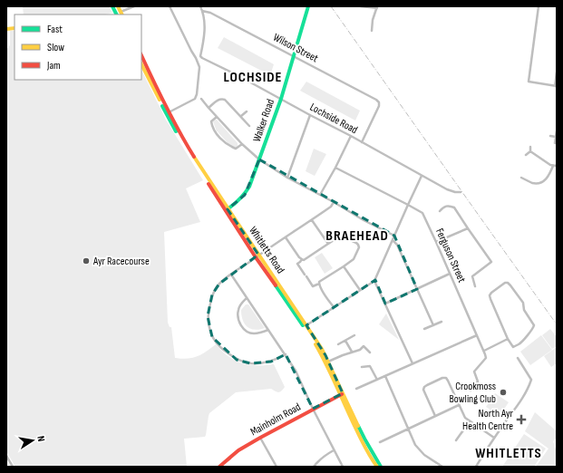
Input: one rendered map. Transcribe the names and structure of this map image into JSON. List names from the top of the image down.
{
  "streets": {
    "main road": ["Walker Road", "Whitletts Road", "Mainholm Road"],
    "street": ["Wilson Street", "Lochside Road", "Ferguson Street"]
  },
  "crossings": [
    ["Wilson Street", "Lochside Road"],
    ["Wilson Street", "Walker Road"],
    ["Lochside Road", "Walker Road"],
    ["Walker Road", "Whitletts Road"],
    ["Whitletts Road", "Mainholm Road"]
  ],
  "districts": ["LOCHSIDE", "BRAEHEAD", "WHITLETTS"],
  "places": {
    "other": ["Ayr Racecourse", "Crookmoss Bowling Club"],
    "health": ["North Ayr Health Centre"]
  },
  "legend": ["Fast", "Slow", "Jam"],
  "north": "right"
}
